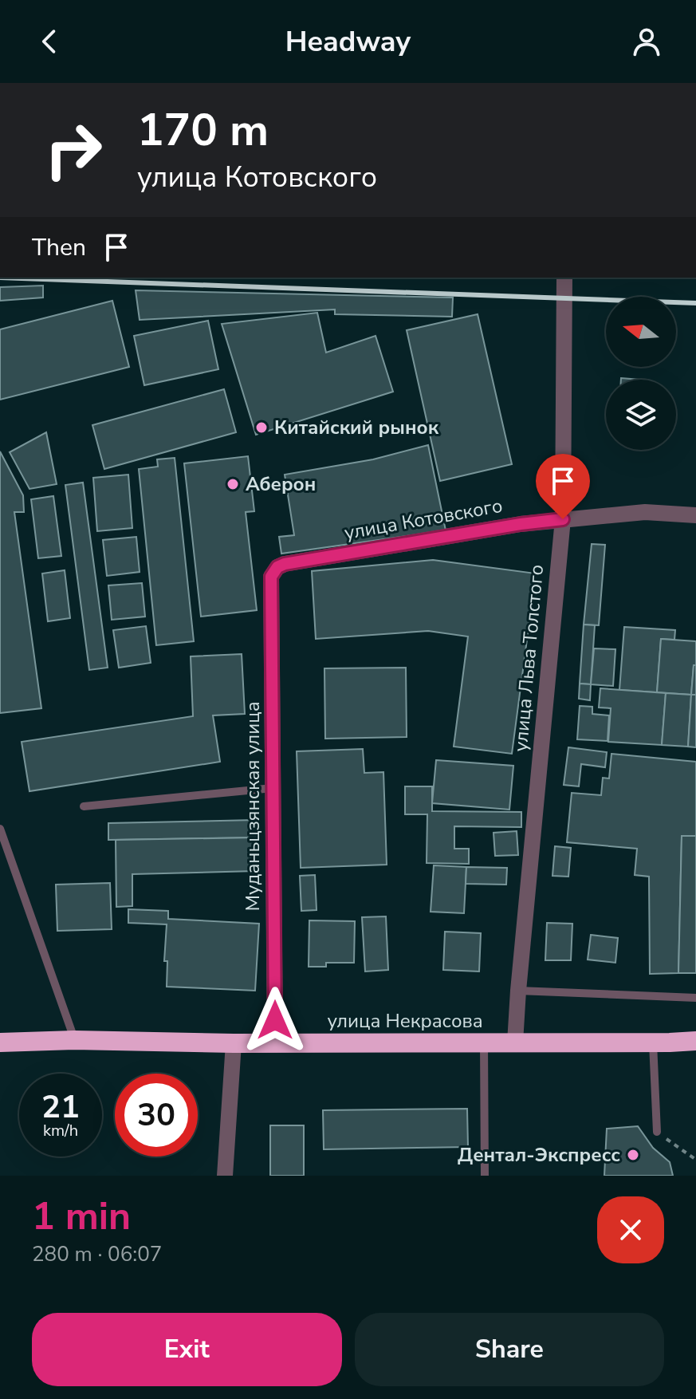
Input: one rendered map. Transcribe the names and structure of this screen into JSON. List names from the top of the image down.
{
  "streets": {
    "highway": ["улица Некрасова"],
    "street": ["улица Котовского", "улица Льва Толстого", "Муданьцзянская улица"]
  },
  "crossings": [
    ["улица Котовского", "улица Льва Толстого"],
    ["улица Котовского", "Муданьцзянская улица"],
    ["улица Льва Толстого", "улица Некрасова"],
    ["Муданьцзянская улица", "улица Некрасова"]
  ],
  "places": ["Китайский рынок", "Аберон", "Дентал-Экспресс"],
  "north": "left",
  "page": {
    "header": "Headway",
    "turn": ["170 m", "улица Котовского"],
    "then": "Then",
    "speed": "21 km/h",
    "limit": "30",
    "heading": ["1 min", "280 m · 06:07"],
    "buttons": ["Exit", "Share"]
  }
}
